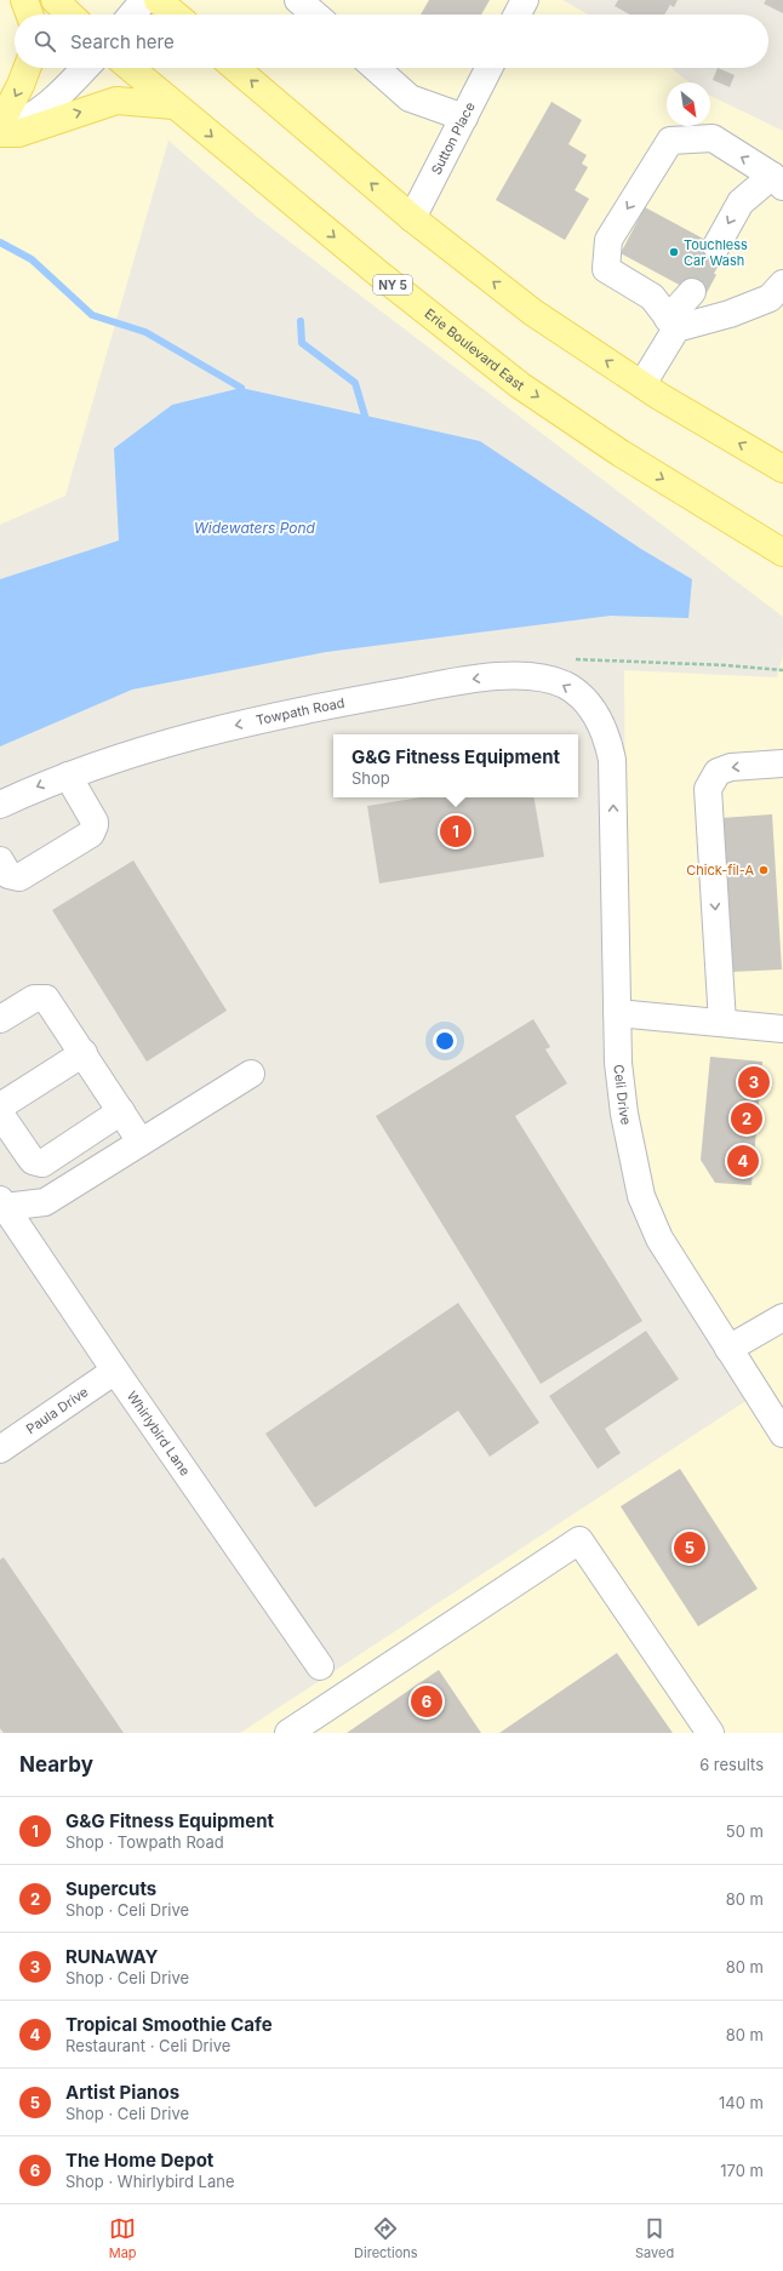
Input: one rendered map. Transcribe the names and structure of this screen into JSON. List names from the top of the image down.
{
  "streets": {
    "main road": ["NY 5", "Erie Boulevard East"],
    "street": [
      "Sutton Place",
      "Towpath Road",
      "Celi Drive",
      "Paula Drive",
      "Whirlybird Lane"
    ]
  },
  "crossings": [
    ["Towpath Road", "Celi Drive"],
    ["Paula Drive", "Whirlybird Lane"]
  ],
  "one_way": ["Towpath Road", "Celi Drive"],
  "water": ["Widewaters Pond"],
  "places": ["Touchless Car Wash", "Chick-fil-A"],
  "north": "bottom right",
  "page": {
    "search": "Search here",
    "popup": ["G&G Fitness Equipment", "Shop"],
    "pins": [
      "1",
      "3",
      "2",
      "4",
      "5",
      "6"
    ],
    "heading": ["Nearby", "6 results"],
    "list": [
      {
        "mark": "1",
        "name": "G&G Fitness Equipment",
        "note": "Shop · Towpath Road",
        "value": "50 m"
      },
      {
        "mark": "2",
        "name": "Supercuts",
        "note": "Shop · Celi Drive",
        "value": "80 m"
      },
      {
        "mark": "3",
        "name": "RUNᴀWAY",
        "note": "Shop · Celi Drive",
        "value": "80 m"
      },
      {
        "mark": "4",
        "name": "Tropical Smoothie Cafe",
        "note": "Restaurant · Celi Drive",
        "value": "80 m"
      },
      {
        "mark": "5",
        "name": "Artist Pianos",
        "note": "Shop · Celi Drive",
        "value": "140 m"
      },
      {
        "mark": "6",
        "name": "The Home Depot",
        "note": "Shop · Whirlybird Lane",
        "value": "170 m"
      }
    ],
    "nav": ["Map", "Directions", "Saved"]
  }
}
